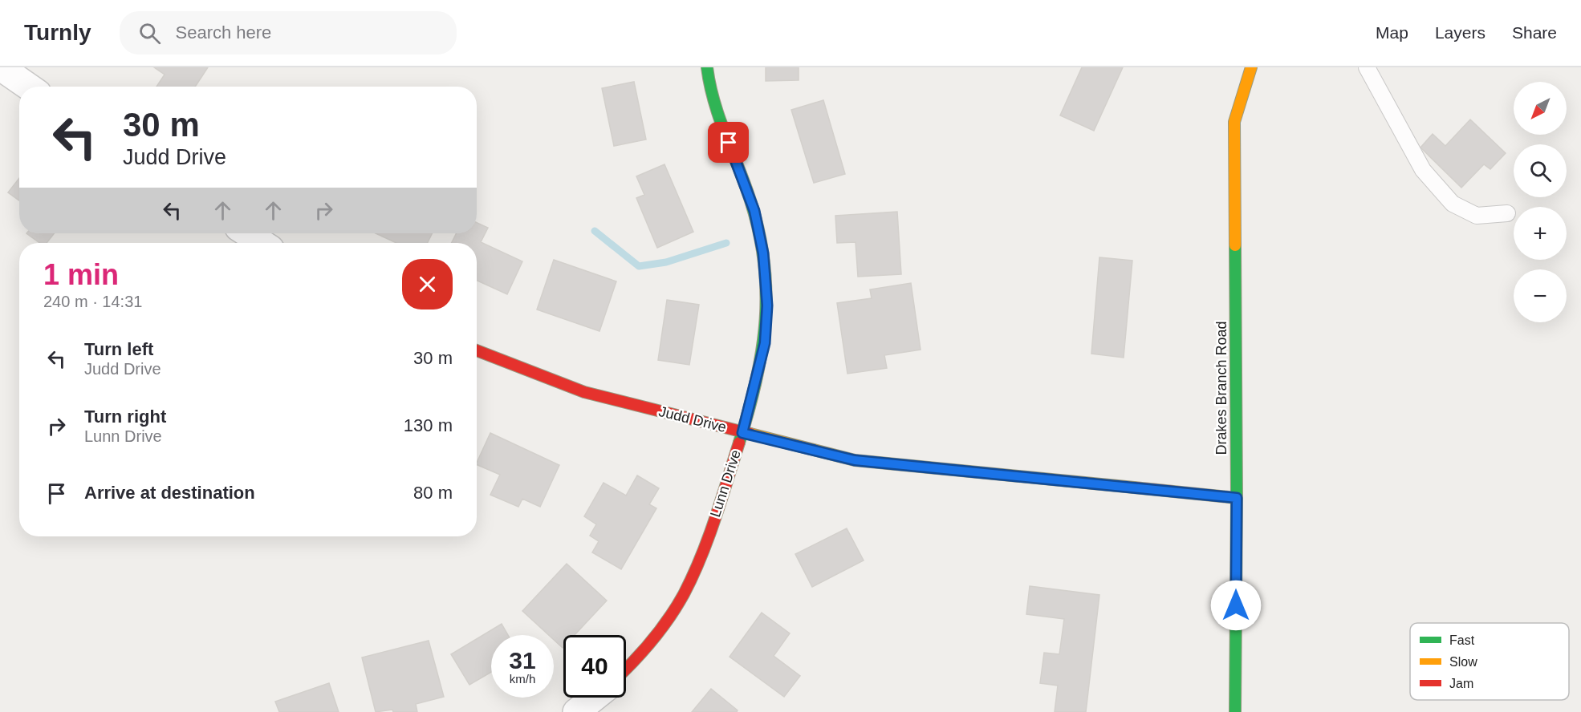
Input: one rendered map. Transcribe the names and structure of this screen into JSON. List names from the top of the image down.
{
  "streets": {
    "street": ["Drakes Branch Road", "Judd Drive", "Lunn Drive"]
  },
  "crossings": [
    ["Drakes Branch Road", "Judd Drive"],
    ["Judd Drive", "Lunn Drive"]
  ],
  "legend": ["Fast", "Slow", "Jam"],
  "north": "bottom left",
  "page": {
    "header": "Turnly",
    "search": "Search here",
    "nav": ["Map", "Layers", "Share"],
    "map_buttons": ["+", "−"],
    "turn": ["30 m", "Judd Drive"],
    "heading": ["1 min", "240 m · 14:31"],
    "list": [
      {
        "name": "Turn left",
        "note": "Judd Drive",
        "value": "30 m"
      },
      {
        "name": "Turn right",
        "note": "Lunn Drive",
        "value": "130 m"
      },
      {
        "name": "Arrive at destination",
        "value": "80 m"
      }
    ],
    "speed": "31 km/h",
    "limit": "40"
  }
}
